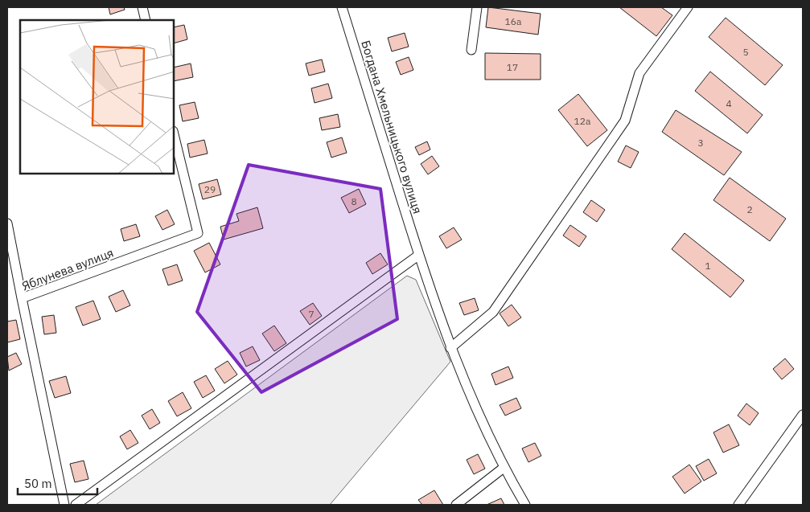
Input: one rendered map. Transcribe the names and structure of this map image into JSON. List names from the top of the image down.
{
  "streets": {
    "street": ["Богдана Хмельницького вулиця", "Яблунева вулиця"]
  },
  "house_numbers": [
    "16а",
    "5",
    "17",
    "4",
    "12а",
    "3",
    "29",
    "8",
    "2",
    "1",
    "7"
  ],
  "scale_bar": "50 m"
}
